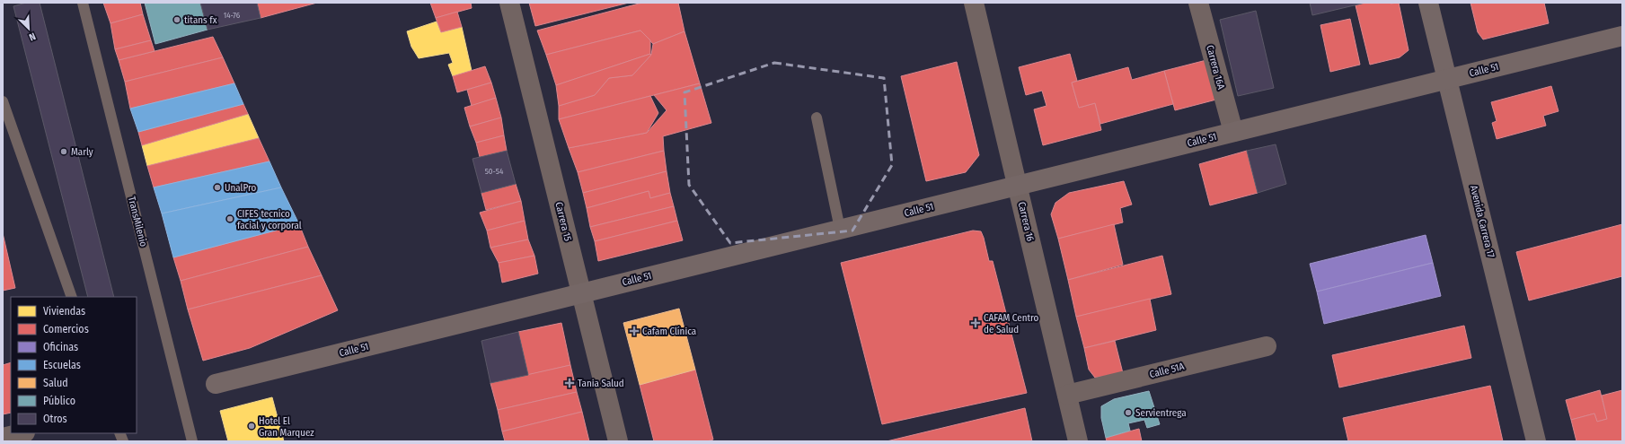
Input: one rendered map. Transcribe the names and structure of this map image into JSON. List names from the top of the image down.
{
  "streets": {
    "street": [
      "Carrera 16A",
      "Calle 51",
      "Carrera 15",
      "Carrera 16",
      "Avenida Carrera 17",
      "Calle 51A"
    ],
    "lane": ["TransMilenio"]
  },
  "crossings": [
    ["Carrera 16A", "Calle 51"],
    ["Calle 51", "Carrera 15"],
    ["Calle 51", "Carrera 16"],
    ["Calle 51", "Avenida Carrera 17"],
    ["Carrera 16", "Calle 51A"]
  ],
  "places": {
    "other": [
      "titans fx",
      "Marly",
      "UnalPro",
      "CIFES tecnico facial y corporal",
      "Servientrega",
      "Hotel El Gran Marquez"
    ],
    "health": ["CAFAM Centro de Salud", "Cafam Clínica", "Tania Salud"]
  },
  "house_numbers": ["14-76", "50-54"],
  "legend": [
    "Viviendas",
    "Comercios",
    "Oficinas",
    "Escuelas",
    "Salud",
    "Público",
    "Otros"
  ],
  "north": "bottom right"
}
